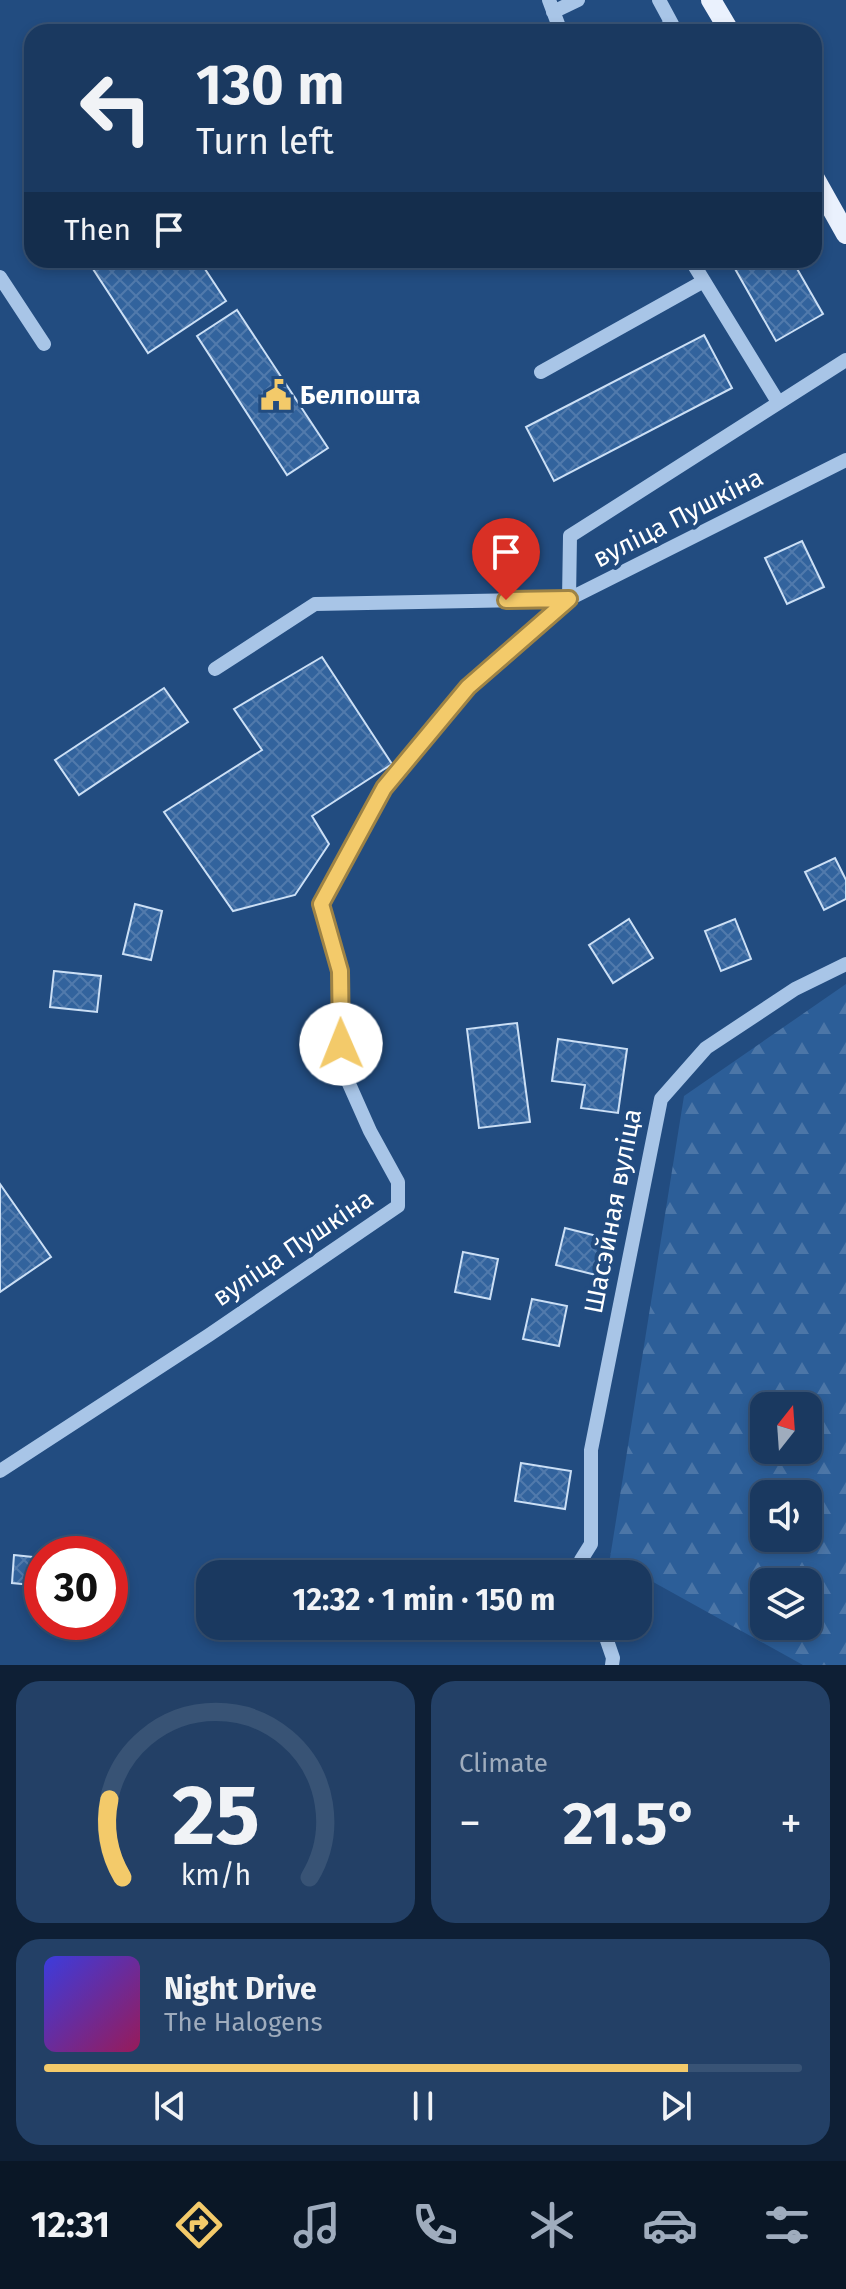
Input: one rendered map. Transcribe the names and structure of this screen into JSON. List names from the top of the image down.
{
  "streets": {
    "street": ["вуліца Пушкіна", "Шасэйная вуліца"]
  },
  "places": {
    "public building": ["Белпошта"]
  },
  "north": "top",
  "page": {
    "turn": ["130 m", "Turn left"],
    "then": "Then",
    "limit": "30",
    "trip": "12:32 · 1 min · 150 m",
    "tile": "Climate",
    "heat": ["−", "21.5°", "+"],
    "song": ["Night Drive", "The Halogens"],
    "tabs": "12:31",
    "gauge": ["25", "km/h"]
  }
}
